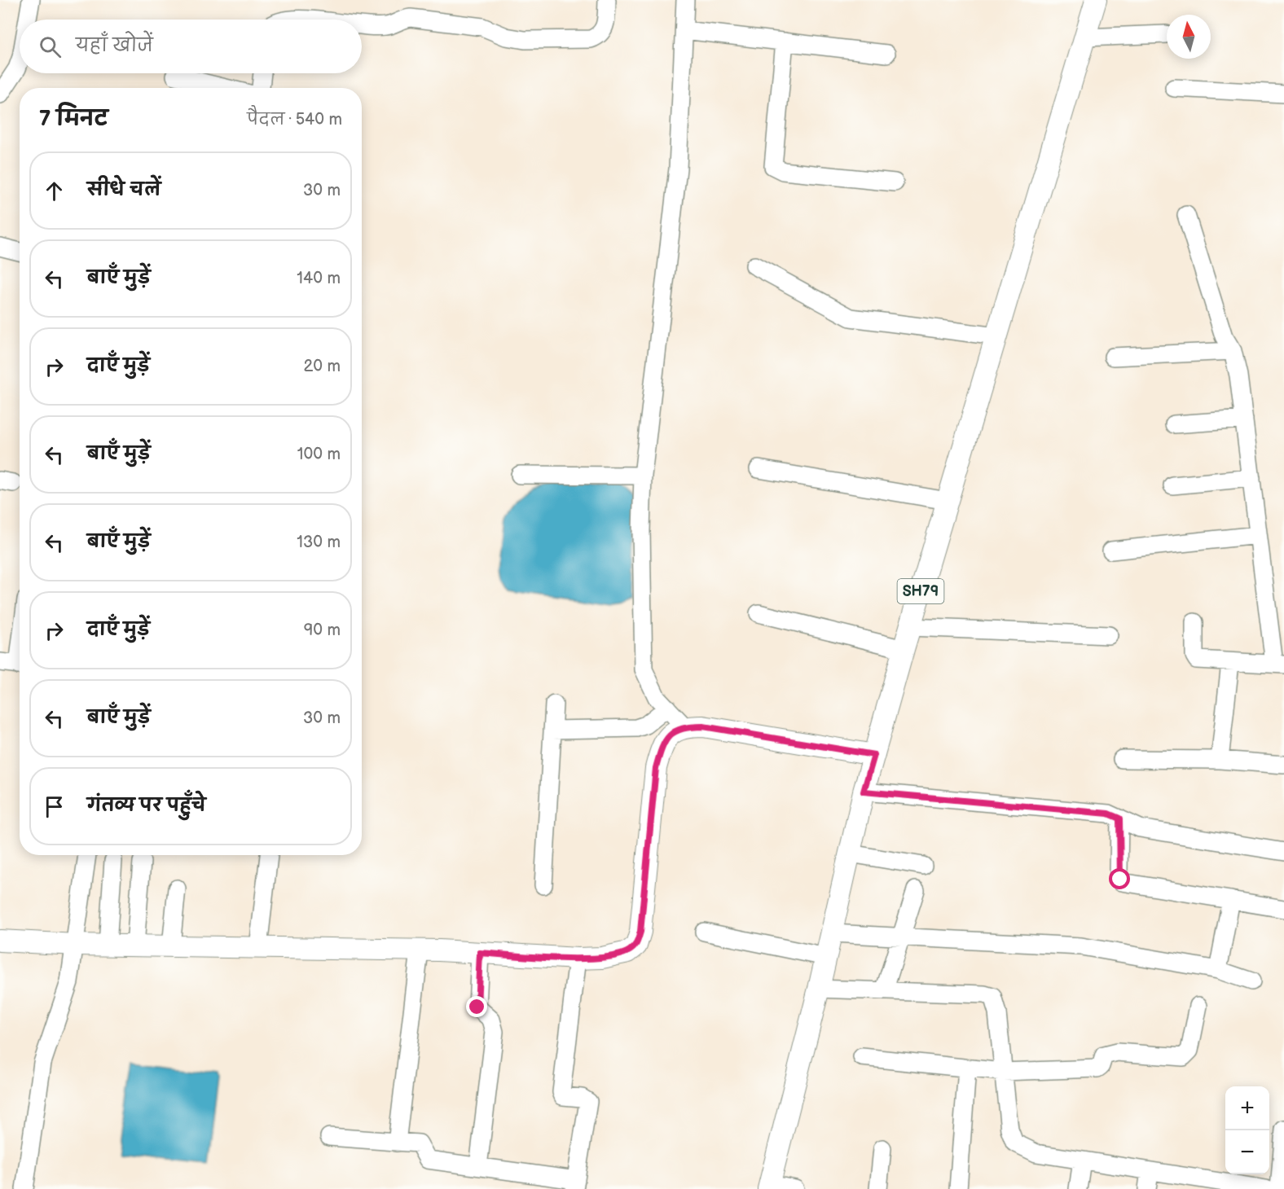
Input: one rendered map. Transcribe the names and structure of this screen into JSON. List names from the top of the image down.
{
  "streets": {
    "main road": ["SH79"]
  },
  "north": "top",
  "page": {
    "search": "यहाँ खोजें",
    "heading": ["7 मिनट", "पैदल · 540 m"],
    "list": [
      ["सीधे चलें", "30 m"],
      ["बाएँ मुड़ें", "140 m"],
      ["दाएँ मुड़ें", "20 m"],
      ["बाएँ मुड़ें", "100 m"],
      ["बाएँ मुड़ें", "130 m"],
      ["दाएँ मुड़ें", "90 m"],
      ["बाएँ मुड़ें", "30 m"],
      "गंतव्य पर पहुँचे"
    ],
    "map_buttons": ["+", "−"]
  }
}
